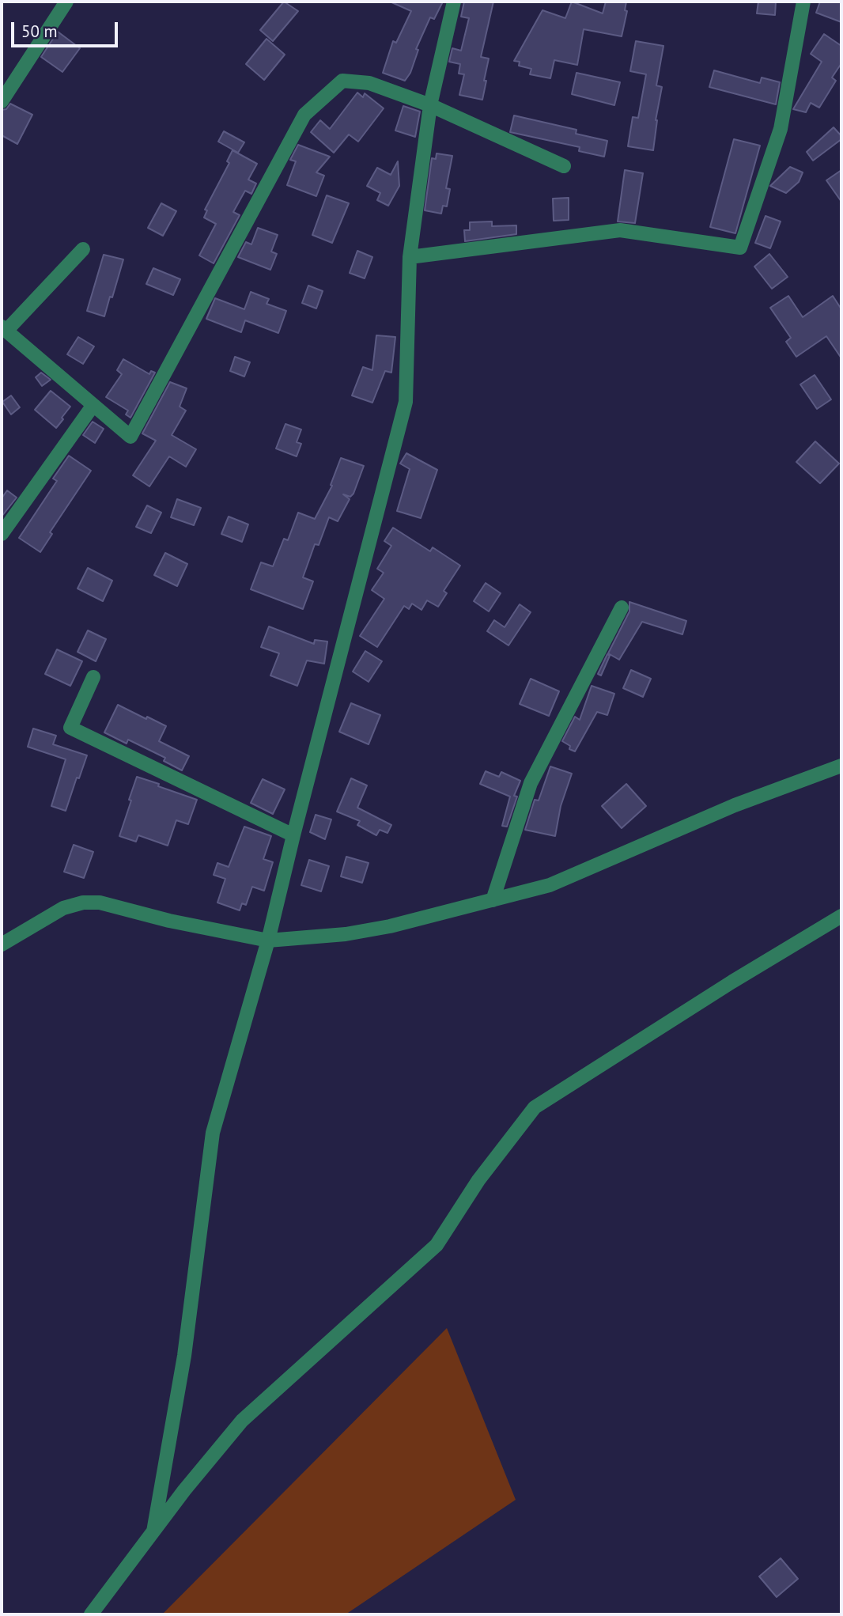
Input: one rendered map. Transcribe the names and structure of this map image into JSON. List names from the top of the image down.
{
  "scale_bar": "50 m"
}
